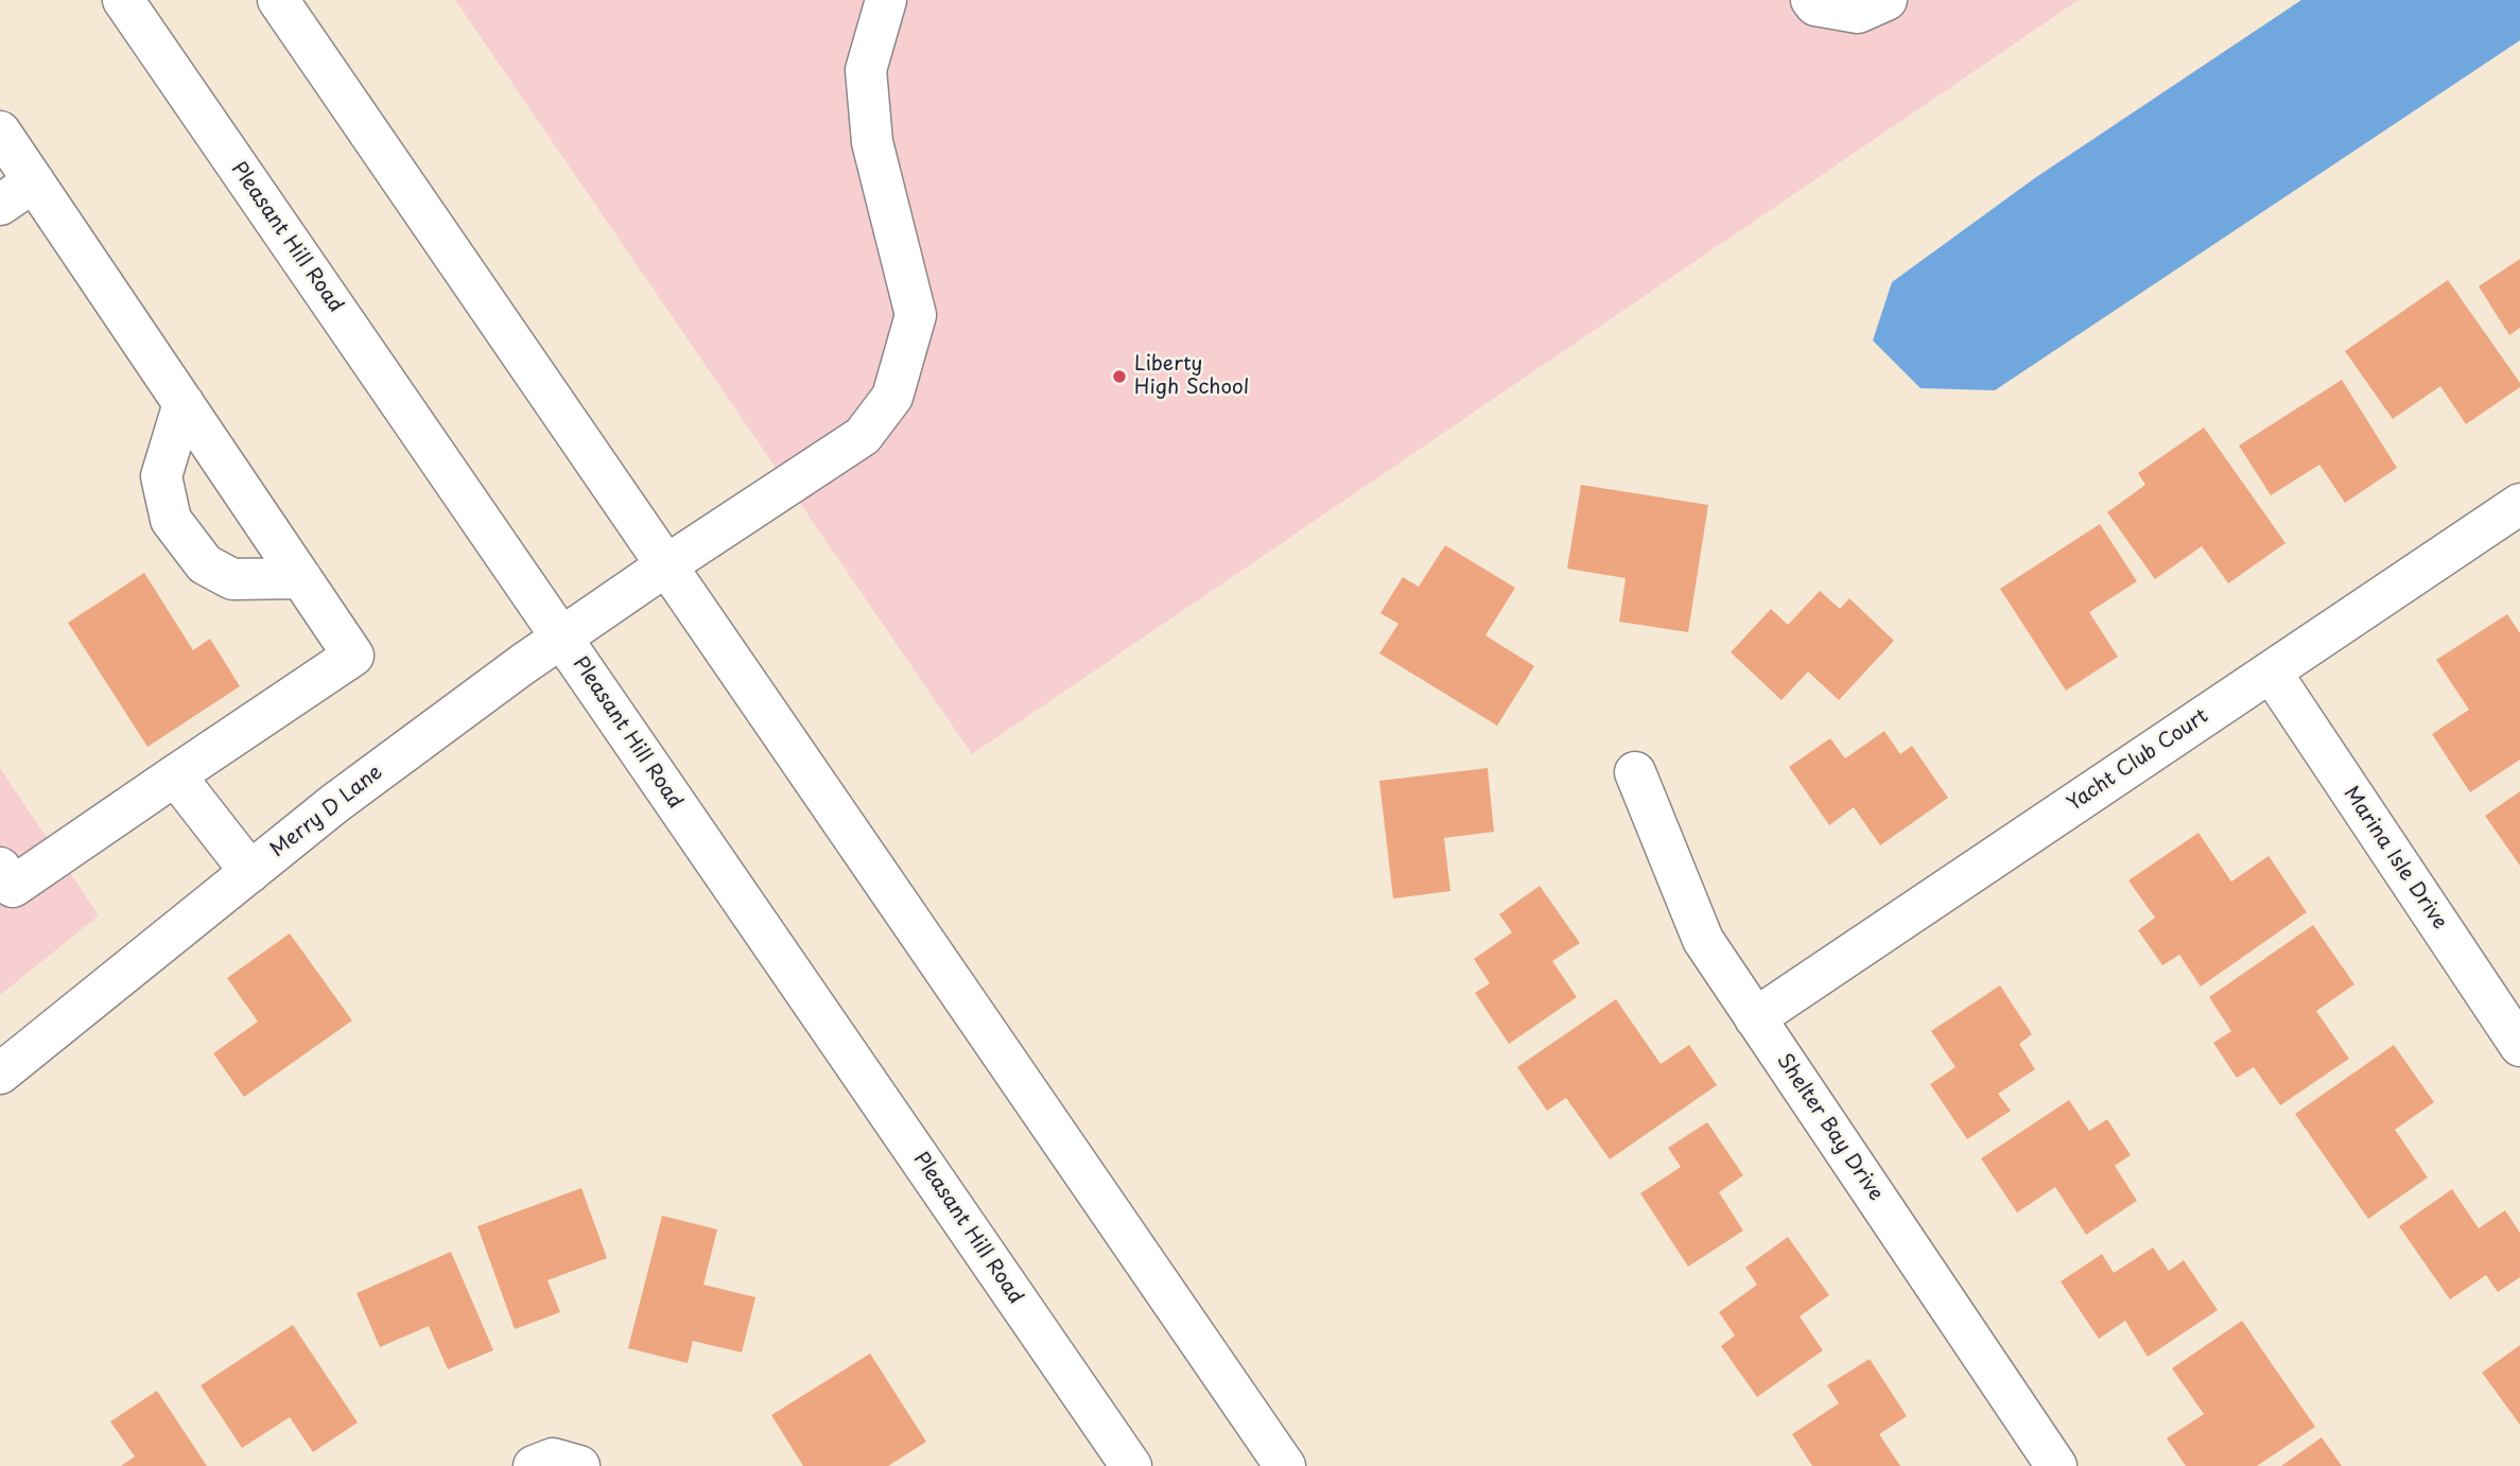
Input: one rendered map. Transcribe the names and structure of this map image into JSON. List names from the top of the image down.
{
  "streets": {
    "main road": [
      "Pleasant Hill Road",
      "Yacht Club Court",
      "Merry D Lane",
      "Marina Isle Drive",
      "Shelter Bay Drive"
    ]
  },
  "crossings": [
    ["Pleasant Hill Road", "Merry D Lane"],
    ["Yacht Club Court", "Marina Isle Drive"],
    ["Yacht Club Court", "Shelter Bay Drive"]
  ],
  "places": ["Liberty High School"]
}
